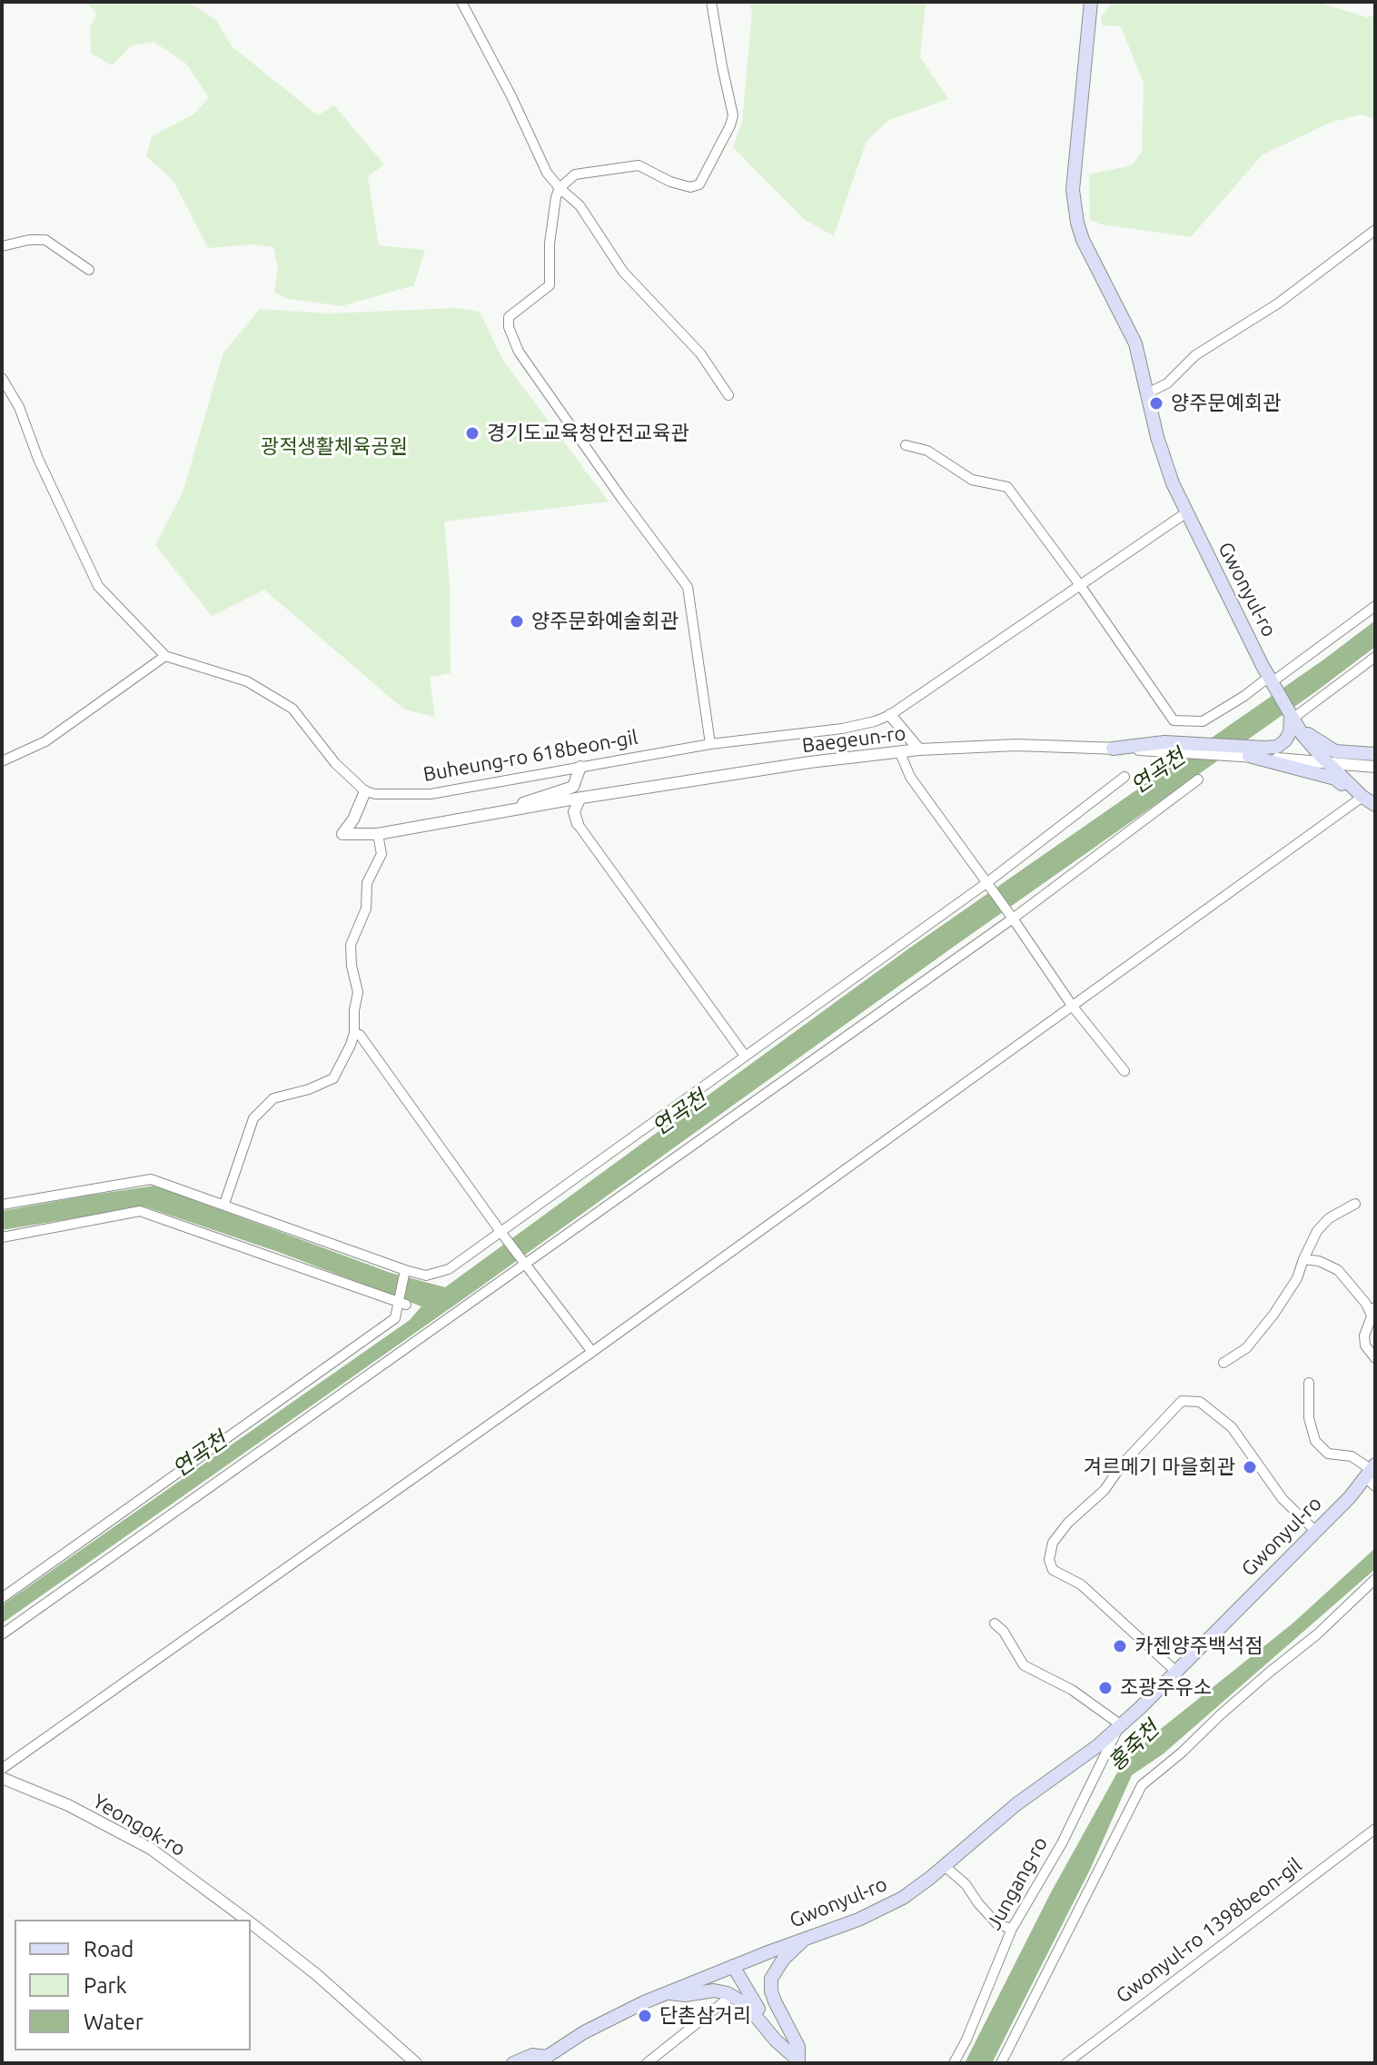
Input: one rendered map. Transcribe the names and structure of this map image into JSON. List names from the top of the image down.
{
  "streets": {
    "main road": ["Gwonyul-ro"],
    "street": [
      "Baegeun-ro",
      "Buheung-ro 618beon-gil",
      "Yeongok-ro",
      "Jungang-ro",
      "Gwonyul-ro 1398beon-gil"
    ]
  },
  "crossings": [
    ["Gwonyul-ro", "Buheung-ro 618beon-gil"],
    ["Gwonyul-ro", "Jungang-ro"],
    ["Baegeun-ro", "Buheung-ro 618beon-gil"]
  ],
  "water": ["연곡천", "홍죽천"],
  "parks": ["광적생활체육공원"],
  "places": [
    "양주문예회관",
    "경기도교육청안전교육관",
    "양주문화예술회관",
    "겨르메기 마을회관",
    "카젠양주백석점",
    "조광주유소",
    "단촌삼거리"
  ],
  "legend": ["Road", "Park", "Water"]
}
